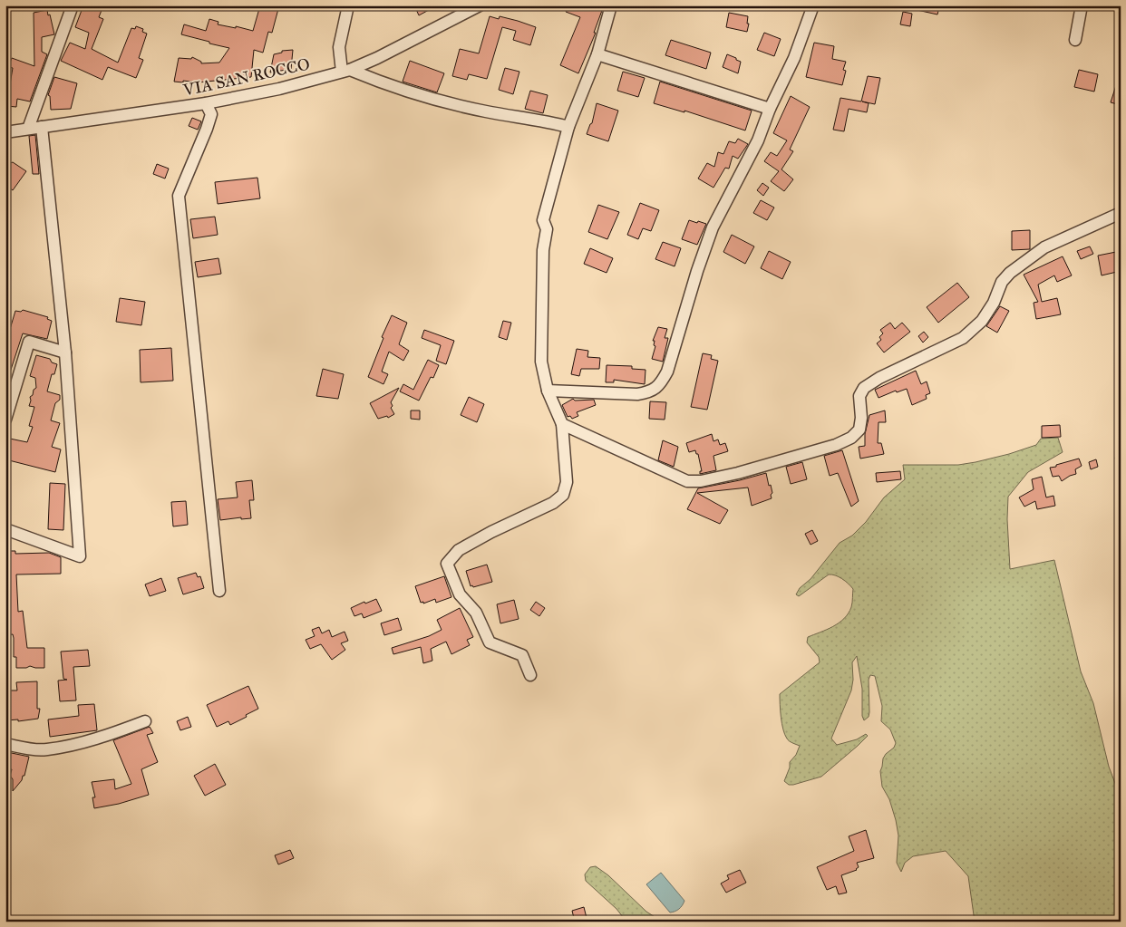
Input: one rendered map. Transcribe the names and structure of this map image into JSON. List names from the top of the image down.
{
  "streets": {
    "street": ["VIA SAN ROCCO"]
  }
}
